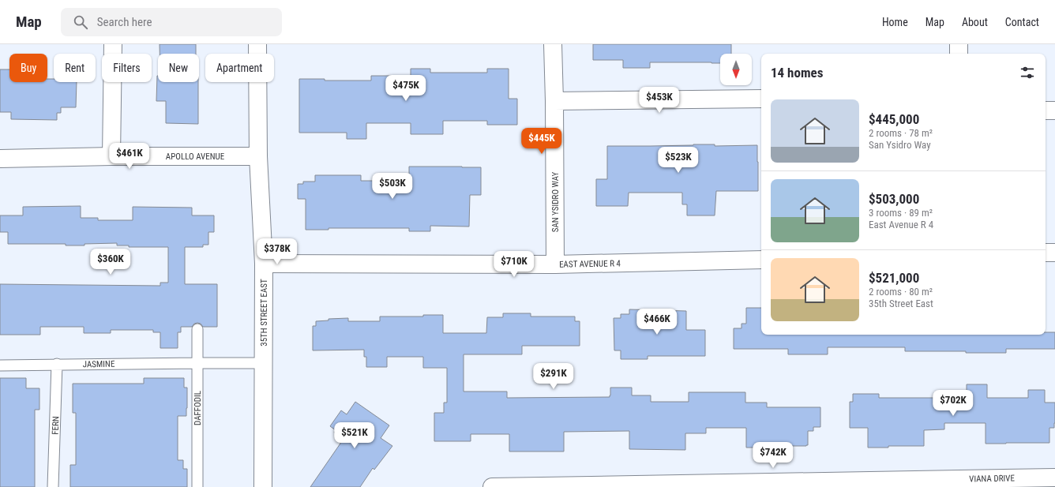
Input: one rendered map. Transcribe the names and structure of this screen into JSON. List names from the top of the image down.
{
  "streets": {
    "street": [
      "APOLLO AVENUE",
      "SAN YSIDRO WAY",
      "EAST AVENUE R 4",
      "35TH STREET EAST",
      "VIANA DRIVE"
    ],
    "lane": ["JASMINE", "DAFFODIL", "FERN"]
  },
  "crossings": [
    ["APOLLO AVENUE", "35TH STREET EAST"],
    ["SAN YSIDRO WAY", "EAST AVENUE R 4"],
    ["EAST AVENUE R 4", "35TH STREET EAST"],
    ["35TH STREET EAST", "JASMINE"],
    ["JASMINE", "DAFFODIL"],
    ["JASMINE", "FERN"]
  ],
  "north": "bottom",
  "page": {
    "header": "Map",
    "search": "Search here",
    "nav": [
      "Home",
      "Map",
      "About",
      "Contact"
    ],
    "chip": [
      "Buy",
      "Rent",
      "Filters",
      "New",
      "Apartment"
    ],
    "heading": "14 homes",
    "price": [
      "$475K",
      "$453K",
      "$445K",
      "$461K",
      "$523K",
      "$503K",
      "$378K",
      "$360K",
      "$710K",
      "$466K",
      "$291K",
      "$702K",
      "$521K",
      "$742K"
    ],
    "list": [
      {
        "name": "$445,000",
        "note": "2 rooms · 78 m² · San Ysidro Way"
      },
      {
        "name": "$503,000",
        "note": "3 rooms · 89 m² · East Avenue R 4"
      },
      {
        "name": "$521,000",
        "note": "2 rooms · 80 m² · 35th Street East"
      }
    ]
  }
}
